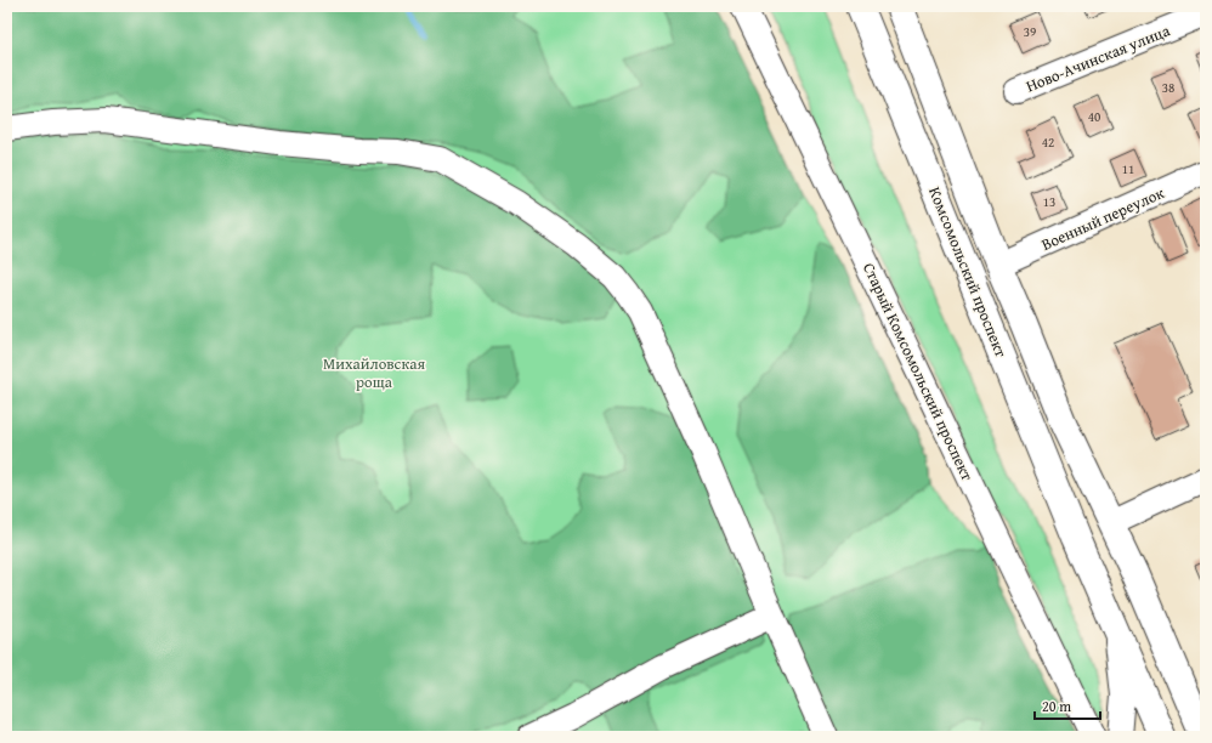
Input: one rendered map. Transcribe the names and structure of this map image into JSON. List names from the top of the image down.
{
  "streets": {
    "main road": ["Комсомольский проспект"],
    "street": ["Ново-Ачинская улица", "Военный переулок", "Старый Комсомольский проспект"]
  },
  "crossings": [
    ["Военный переулок", "Комсомольский проспект"]
  ],
  "parks": ["Михайловская роща"],
  "house_numbers": [
    "39",
    "38",
    "40",
    "42",
    "11",
    "13"
  ],
  "scale_bar": "20 m"
}
